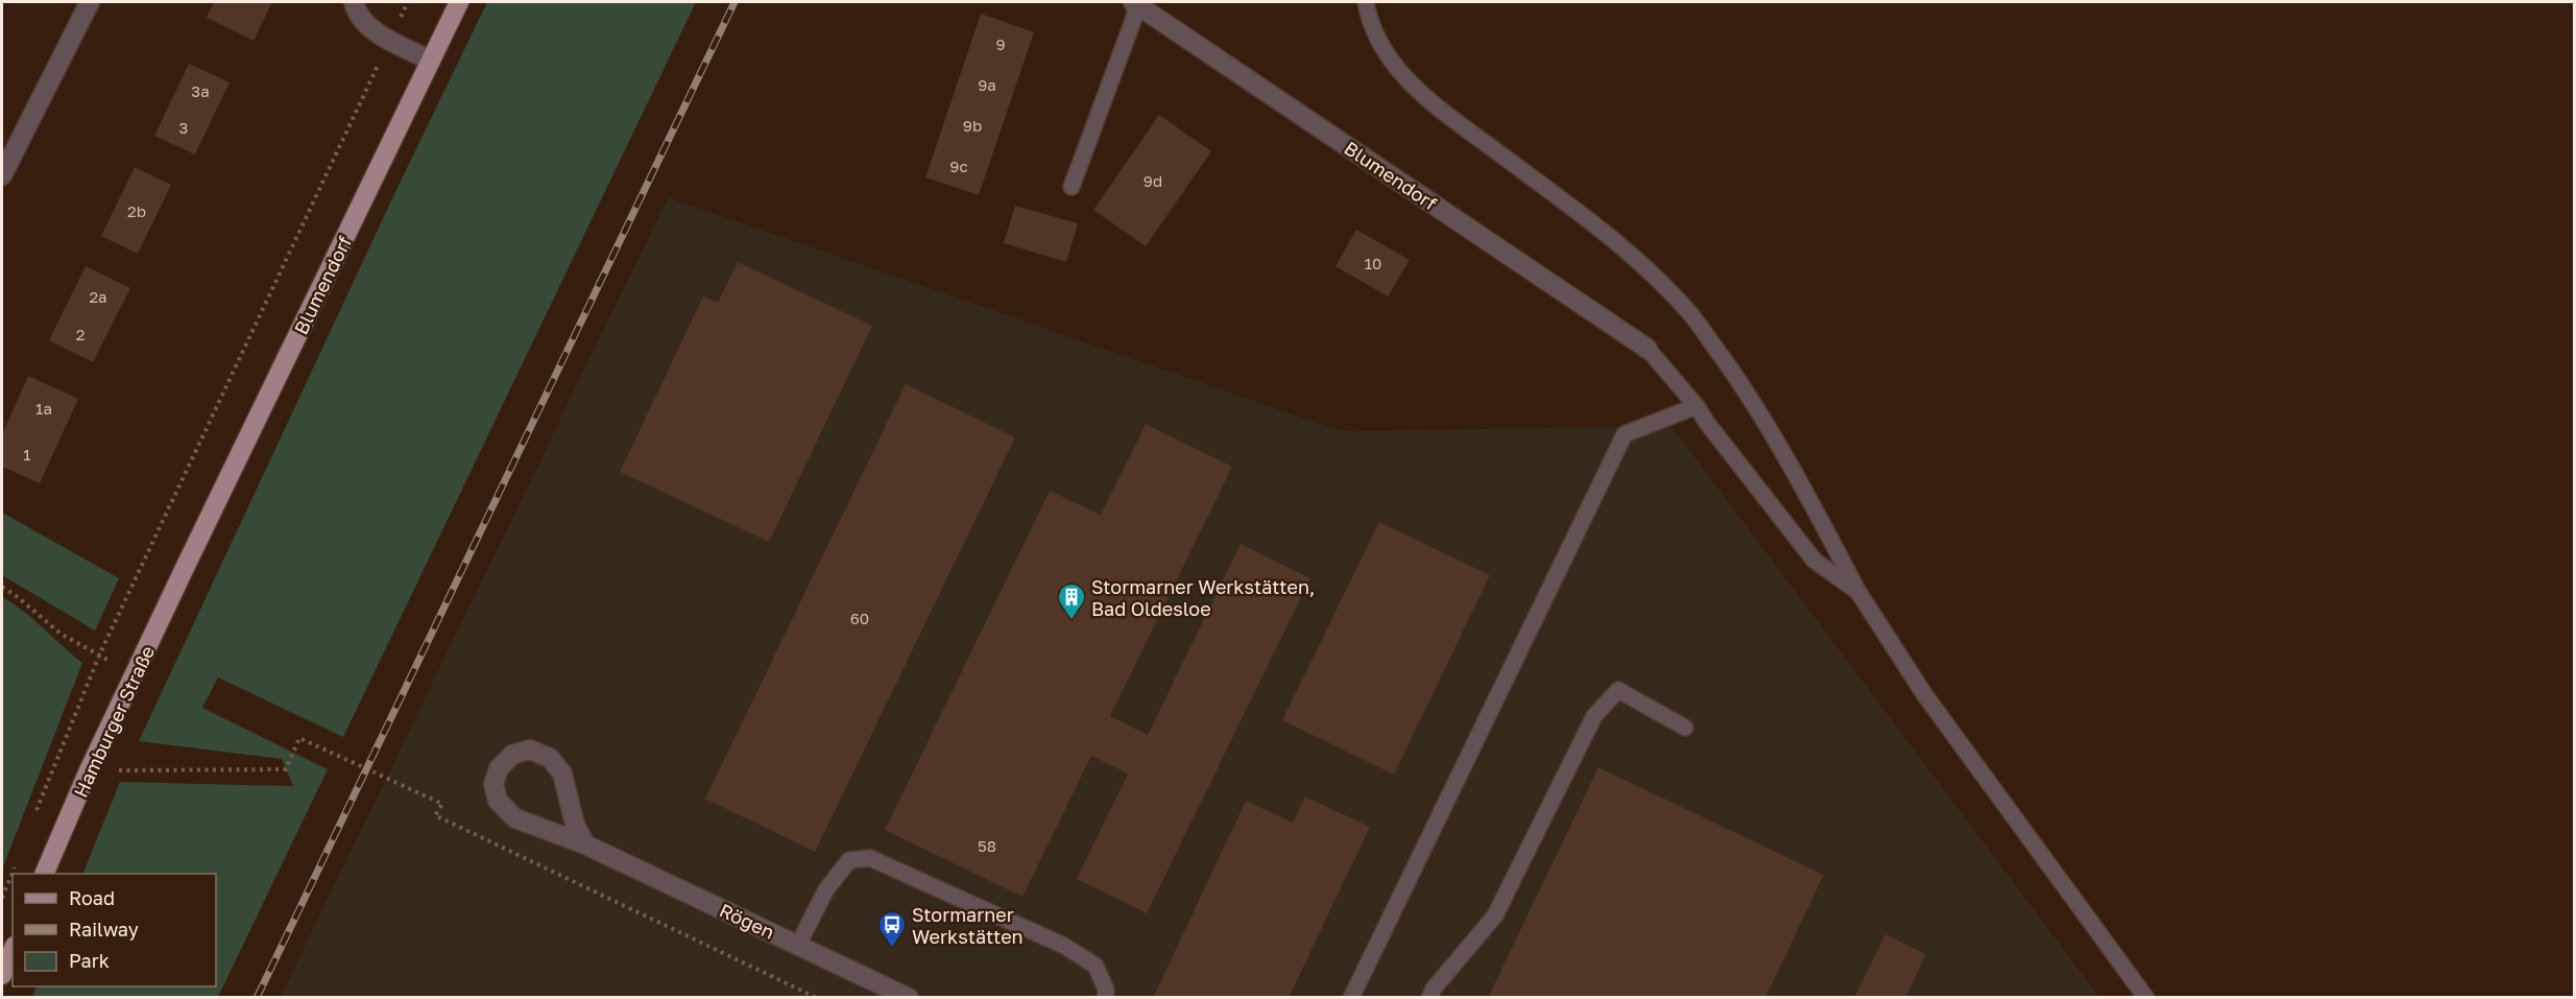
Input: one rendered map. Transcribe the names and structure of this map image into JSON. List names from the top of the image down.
{
  "streets": {
    "main road": ["Blumendorf", "Hamburger Straße"],
    "street": ["Rögen"]
  },
  "crossings": [
    ["Blumendorf", "Hamburger Straße"]
  ],
  "places": {
    "building": ["Stormarner Werkstätten, Bad Oldesloe"],
    "bus stop": ["Stormarner Werkstätten"]
  },
  "house_numbers": [
    "9",
    "9a",
    "3a",
    "9b",
    "3",
    "9c",
    "9d",
    "2b",
    "10",
    "2a",
    "2",
    "1a",
    "1",
    "60",
    "58"
  ],
  "legend": ["Road", "Railway", "Park"]
}
